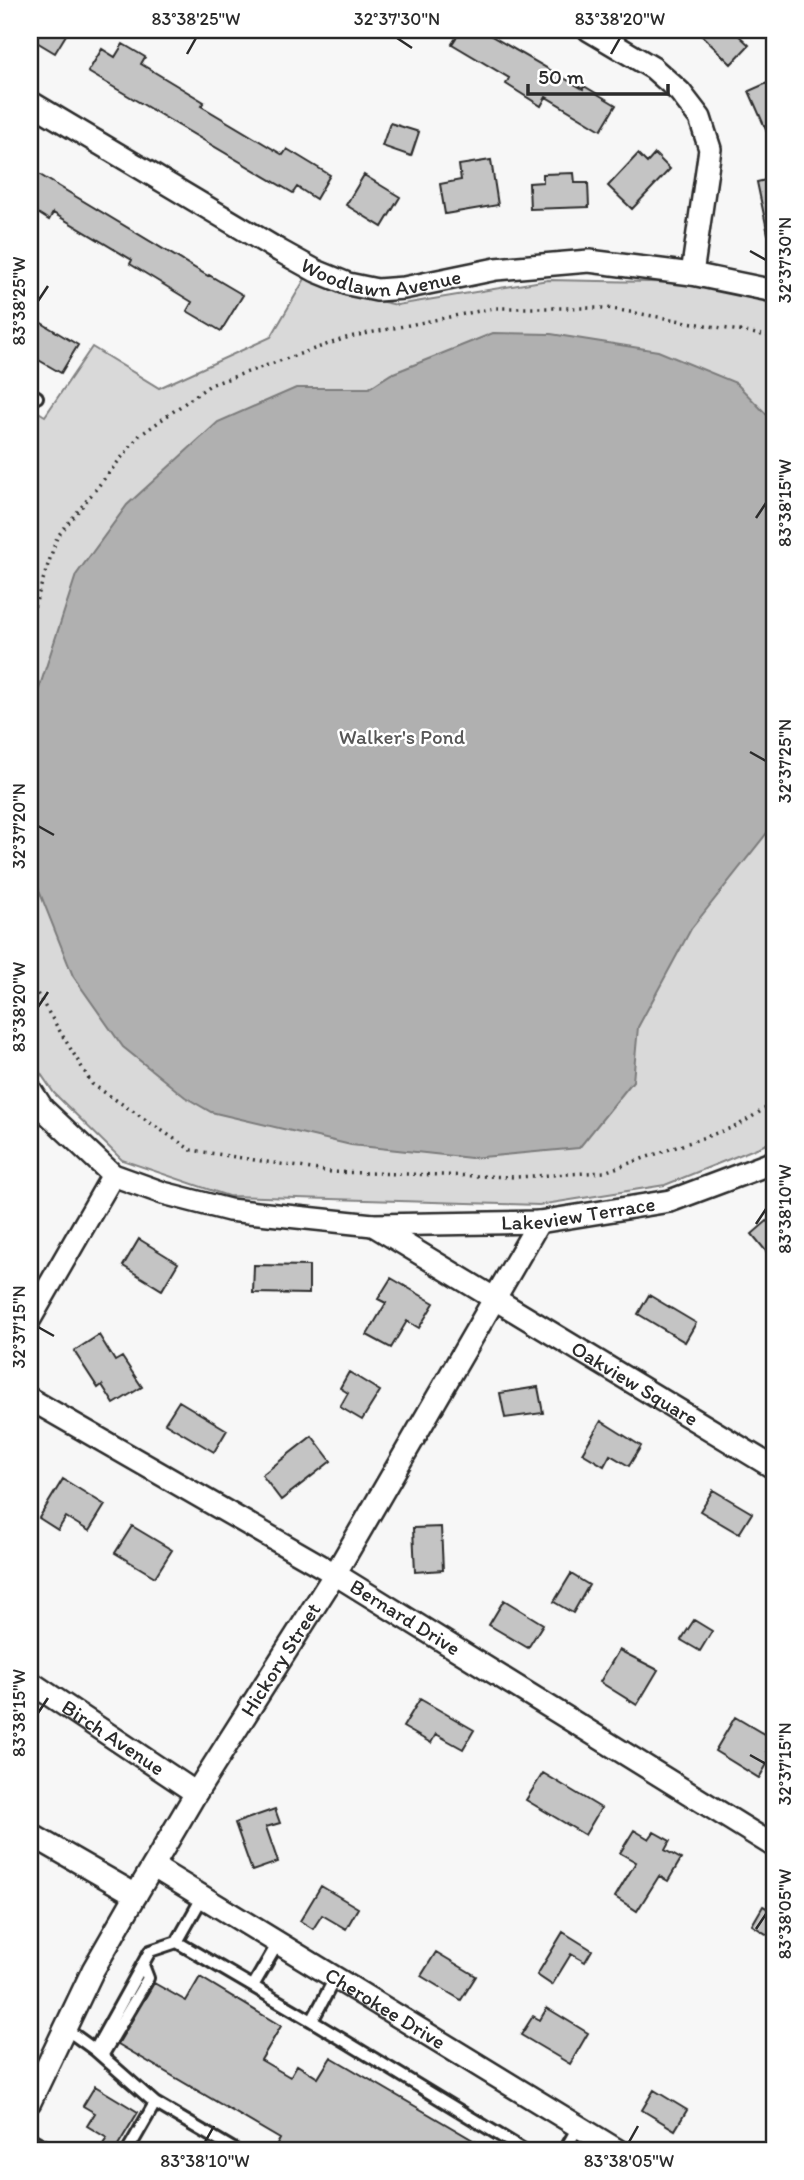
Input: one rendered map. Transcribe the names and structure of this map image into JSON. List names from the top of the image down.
{
  "streets": {
    "street": [
      "Woodlawn Avenue",
      "Lakeview Terrace",
      "Oakview Square",
      "Bernard Drive",
      "Hickory Street",
      "Birch Avenue",
      "Cherokee Drive"
    ]
  },
  "crossings": [
    ["Lakeview Terrace", "Oakview Square"],
    ["Lakeview Terrace", "Hickory Street"],
    ["Oakview Square", "Hickory Street"],
    ["Bernard Drive", "Hickory Street"],
    ["Hickory Street", "Birch Avenue"],
    ["Hickory Street", "Cherokee Drive"]
  ],
  "parks": ["Walker's Pond"],
  "scale_bar": "50 m",
  "coordinates": [
    "83°38'25\"W",
    "32°37'30\"N",
    "83°38'20\"W",
    "83°38'15\"W",
    "32°37'25\"N",
    "32°37'20\"N",
    "83°38'10\"W",
    "32°37'15\"N",
    "83°38'05\"W"
  ]
}
